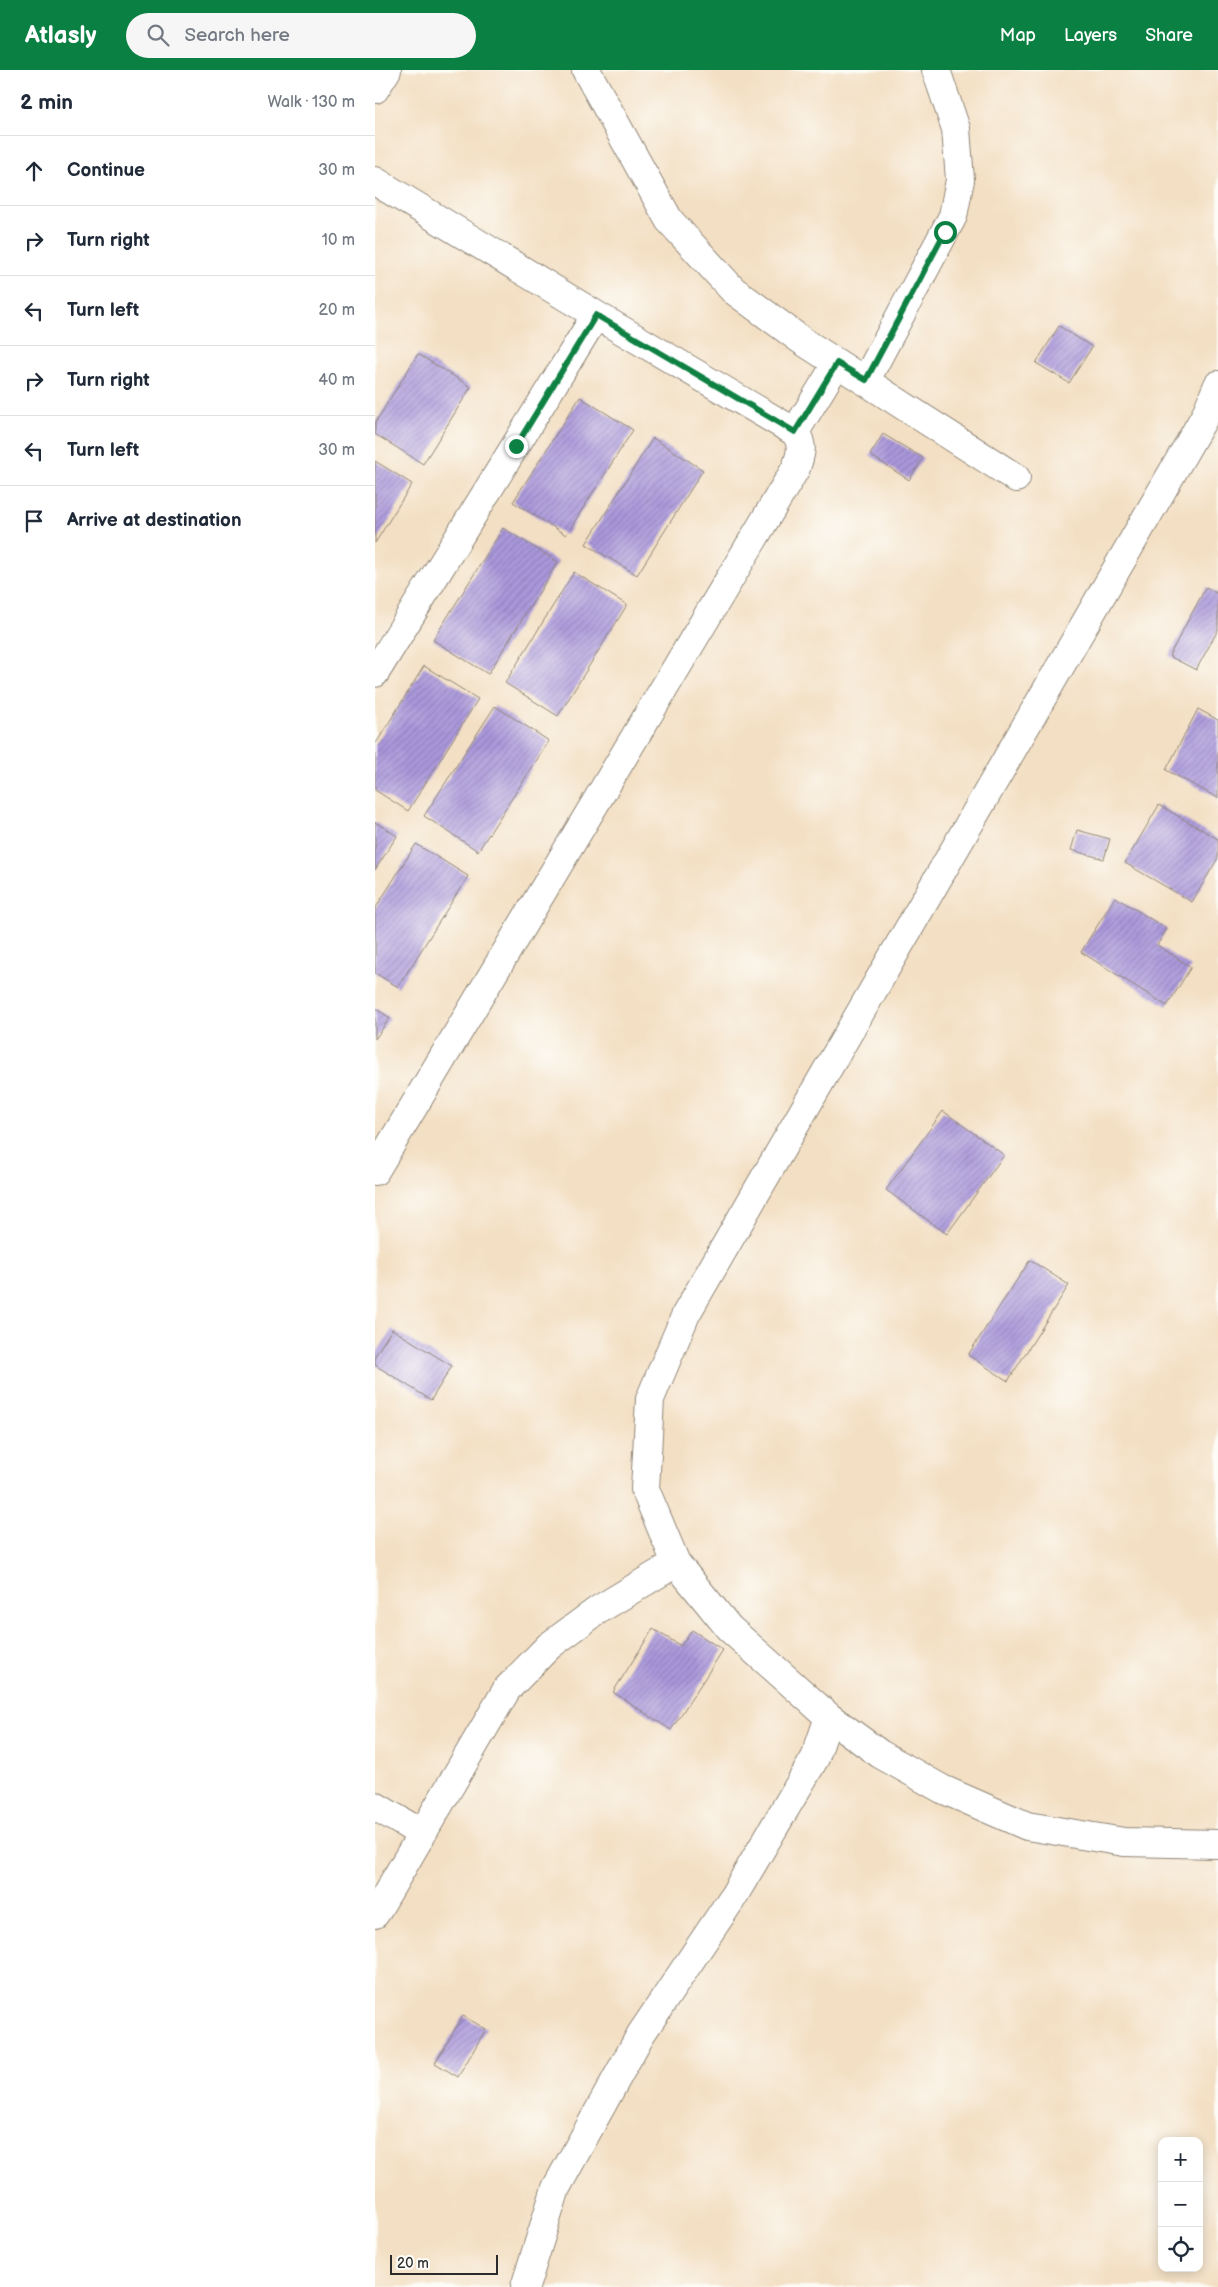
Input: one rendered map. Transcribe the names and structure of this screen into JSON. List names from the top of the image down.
{
  "scale_bar": "20 m",
  "page": {
    "header": "Atlasly",
    "search": "Search here",
    "nav": ["Map", "Layers", "Share"],
    "heading": ["2 min", "Walk · 130 m"],
    "list": [
      ["Continue", "30 m"],
      ["Turn right", "10 m"],
      ["Turn left", "20 m"],
      ["Turn right", "40 m"],
      ["Turn left", "30 m"],
      "Arrive at destination"
    ],
    "map_buttons": ["+", "−"],
    "scale": "20 m"
  }
}
